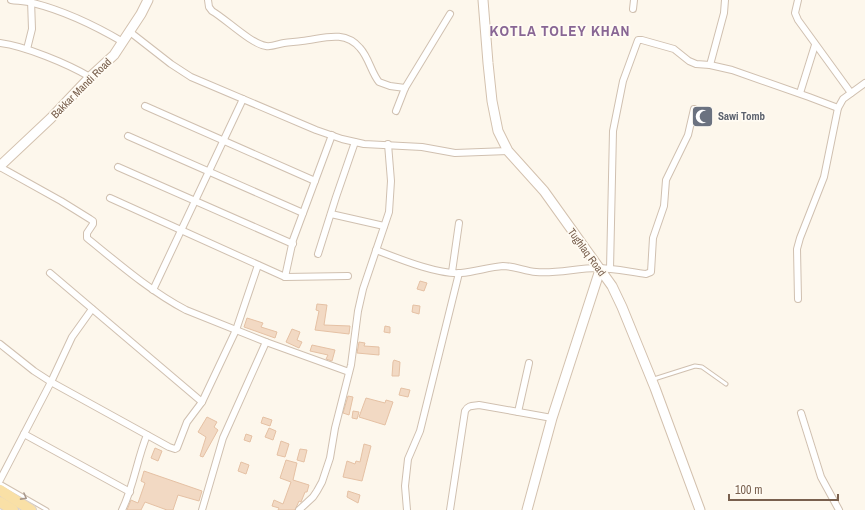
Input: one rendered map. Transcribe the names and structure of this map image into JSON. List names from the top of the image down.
{
  "streets": {
    "street": ["Bakkar Mandi Road", "Tughlaq Road"]
  },
  "districts": ["KOTLA TOLEY KHAN"],
  "places": {
    "mosque": ["Sawi Tomb"]
  },
  "scale_bar": "100 m"
}
